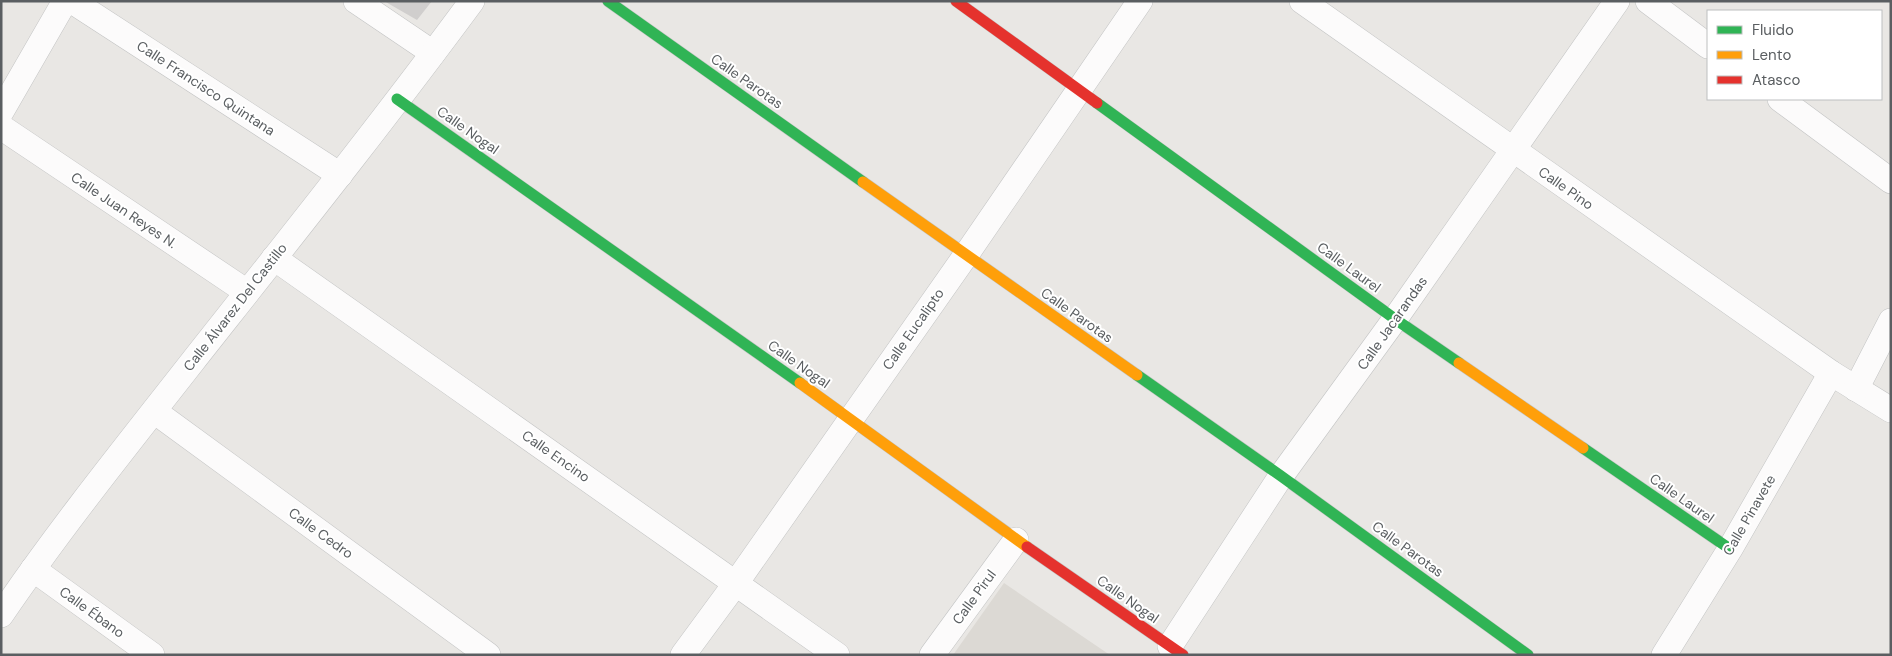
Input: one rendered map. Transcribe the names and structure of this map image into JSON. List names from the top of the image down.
{
  "streets": {
    "street": [
      "Calle Parotas",
      "Calle Francisco Quintana",
      "Calle Nogal",
      "Calle Pino",
      "Calle Juan Reyes N.",
      "Calle Laurel",
      "Calle Álvarez Del Castillo",
      "Calle Jacarandas",
      "Calle Eucalipto",
      "Calle Encino",
      "Calle Pinavete",
      "Calle Cedro",
      "Calle Pirul",
      "Calle Ébano"
    ]
  },
  "crossings": [
    ["Calle Parotas", "Calle Jacarandas"],
    ["Calle Parotas", "Calle Eucalipto"],
    ["Calle Francisco Quintana", "Calle Álvarez Del Castillo"],
    ["Calle Nogal", "Calle Álvarez Del Castillo"],
    ["Calle Nogal", "Calle Jacarandas"],
    ["Calle Nogal", "Calle Eucalipto"],
    ["Calle Nogal", "Calle Pirul"],
    ["Calle Pino", "Calle Jacarandas"],
    ["Calle Pino", "Calle Pinavete"],
    ["Calle Juan Reyes N.", "Calle Álvarez Del Castillo"],
    ["Calle Laurel", "Calle Jacarandas"],
    ["Calle Laurel", "Calle Eucalipto"],
    ["Calle Laurel", "Calle Pinavete"],
    ["Calle Álvarez Del Castillo", "Calle Encino"],
    ["Calle Álvarez Del Castillo", "Calle Cedro"],
    ["Calle Álvarez Del Castillo", "Calle Ébano"],
    ["Calle Eucalipto", "Calle Encino"]
  ],
  "legend": ["Fluido", "Lento", "Atasco"]
}
